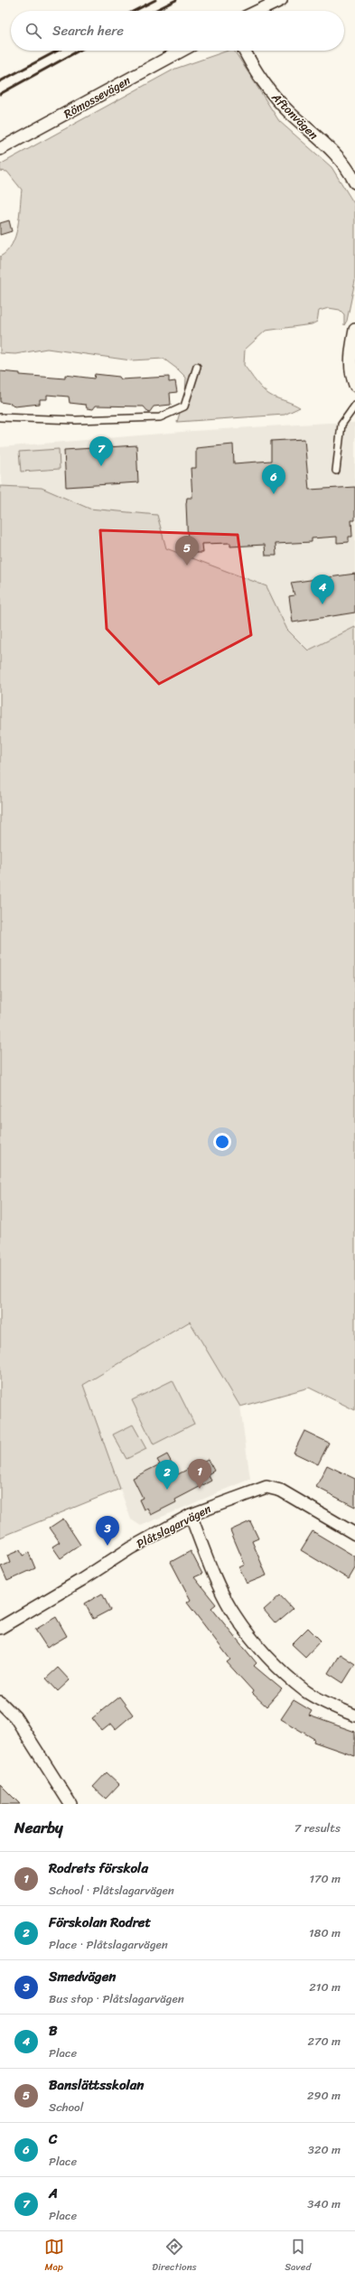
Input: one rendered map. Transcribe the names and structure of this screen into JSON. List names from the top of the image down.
{
  "streets": {
    "street": ["Römossevägen", "Aftonvägen", "Plåtslagarvägen"]
  },
  "page": {
    "search": "Search here",
    "pins": [
      "7",
      "6",
      "5",
      "4",
      "1",
      "2",
      "3"
    ],
    "heading": ["Nearby", "7 results"],
    "list": [
      {
        "mark": "1",
        "name": "Rodrets förskola",
        "note": "School · Plåtslagarvägen",
        "value": "170 m"
      },
      {
        "mark": "2",
        "name": "Förskolan Rodret",
        "note": "Place · Plåtslagarvägen",
        "value": "180 m"
      },
      {
        "mark": "3",
        "name": "Smedvägen",
        "note": "Bus stop · Plåtslagarvägen",
        "value": "210 m"
      },
      {
        "mark": "4",
        "name": "B",
        "note": "Place",
        "value": "270 m"
      },
      {
        "mark": "5",
        "name": "Banslättsskolan",
        "note": "School",
        "value": "290 m"
      },
      {
        "mark": "6",
        "name": "C",
        "note": "Place",
        "value": "320 m"
      },
      {
        "mark": "7",
        "name": "A",
        "note": "Place",
        "value": "340 m"
      }
    ],
    "nav": ["Map", "Directions", "Saved"]
  }
}
